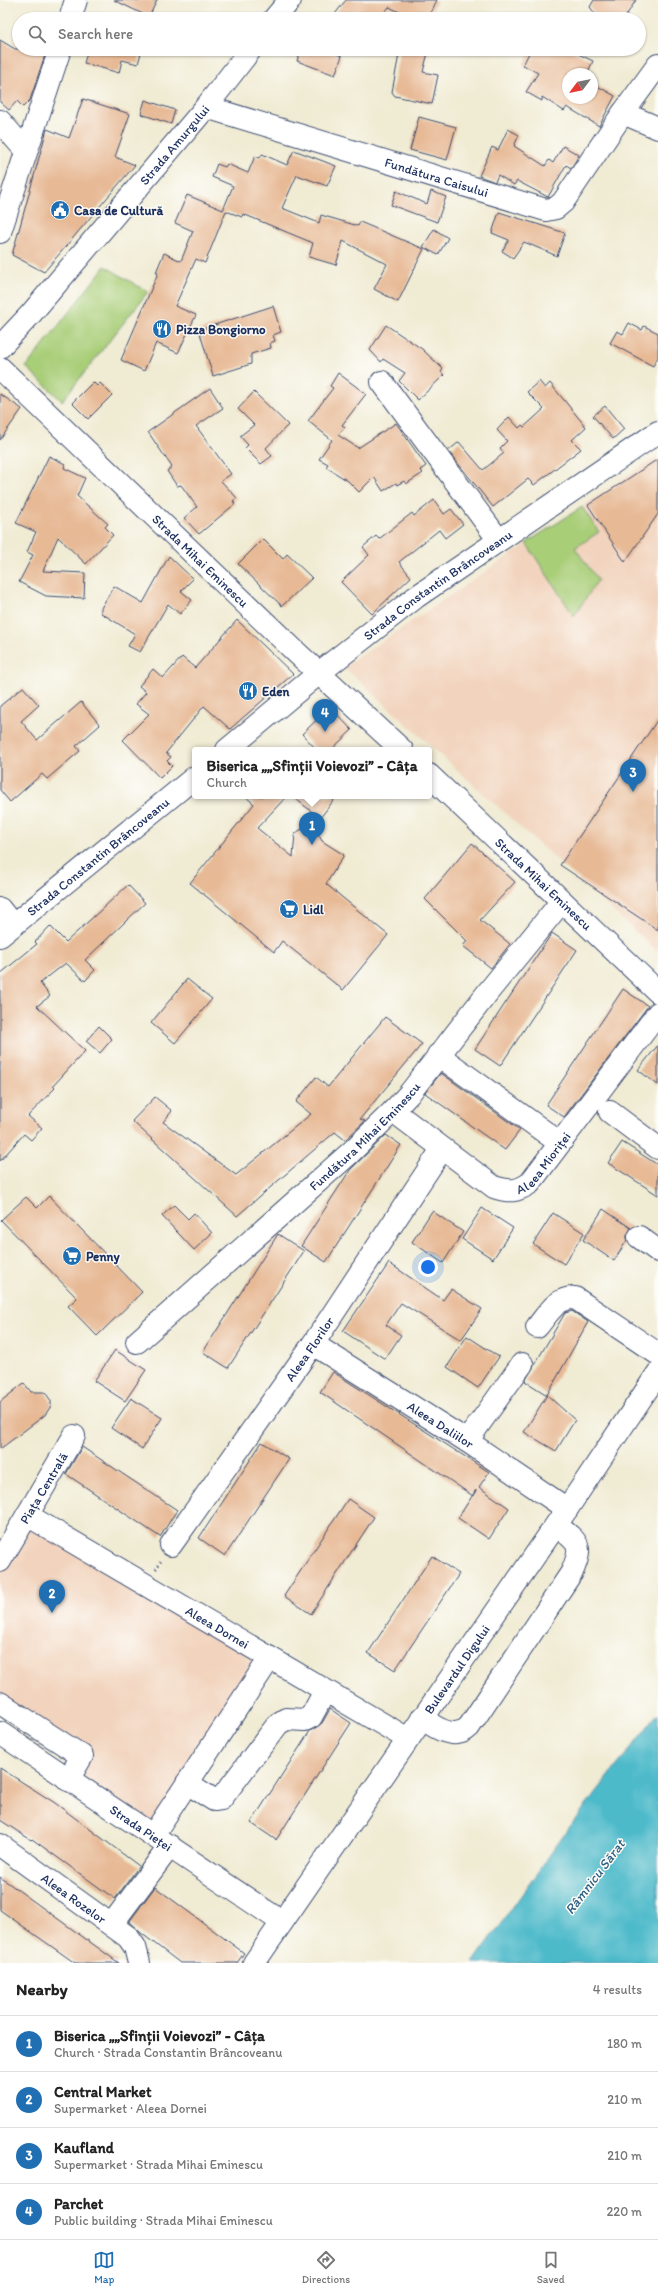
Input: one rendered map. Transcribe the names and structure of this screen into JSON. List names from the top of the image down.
{
  "streets": {
    "street": [
      "Strada Amurgului",
      "Fundătura Caisului",
      "Strada Mihai Eminescu",
      "Strada Constantin Brâncoveanu",
      "Fundătura Mihai Eminescu",
      "Aleea Mioriței",
      "Aleea Florilor",
      "Aleea Daliilor",
      "Piața Centrală",
      "Aleea Dornei",
      "Bulevardul Digului",
      "Strada Pieței",
      "Aleea Rozelor"
    ]
  },
  "crossings": [
    ["Strada Amurgului", "Fundătura Caisului"],
    ["Strada Mihai Eminescu", "Strada Constantin Brâncoveanu"],
    ["Strada Mihai Eminescu", "Fundătura Mihai Eminescu"],
    ["Fundătura Mihai Eminescu", "Aleea Mioriței"],
    ["Aleea Mioriței", "Aleea Florilor"],
    ["Aleea Florilor", "Aleea Daliilor"],
    ["Aleea Daliilor", "Bulevardul Digului"],
    ["Piața Centrală", "Aleea Dornei"],
    ["Aleea Dornei", "Bulevardul Digului"],
    ["Bulevardul Digului", "Strada Pieței"]
  ],
  "water": ["Râmnicu Sărat"],
  "places": {
    "public building": ["Casa de Cultură"],
    "restaurant": ["Pizza Bongiorno", "Eden"],
    "supermarket": ["Lidl", "Penny"]
  },
  "north": "bottom left",
  "page": {
    "search": "Search here",
    "pins": [
      "4",
      "3",
      "1",
      "2"
    ],
    "popup": ["Biserica „„Sfinții Voievozi” - Câța", "Church"],
    "heading": ["Nearby", "4 results"],
    "list": [
      {
        "mark": "1",
        "name": "Biserica „„Sfinții Voievozi” - Câța",
        "note": "Church · Strada Constantin Brâncoveanu",
        "value": "180 m"
      },
      {
        "mark": "2",
        "name": "Central Market",
        "note": "Supermarket · Aleea Dornei",
        "value": "210 m"
      },
      {
        "mark": "3",
        "name": "Kaufland",
        "note": "Supermarket · Strada Mihai Eminescu",
        "value": "210 m"
      },
      {
        "mark": "4",
        "name": "Parchet",
        "note": "Public building · Strada Mihai Eminescu",
        "value": "220 m"
      }
    ],
    "nav": ["Map", "Directions", "Saved"]
  }
}
